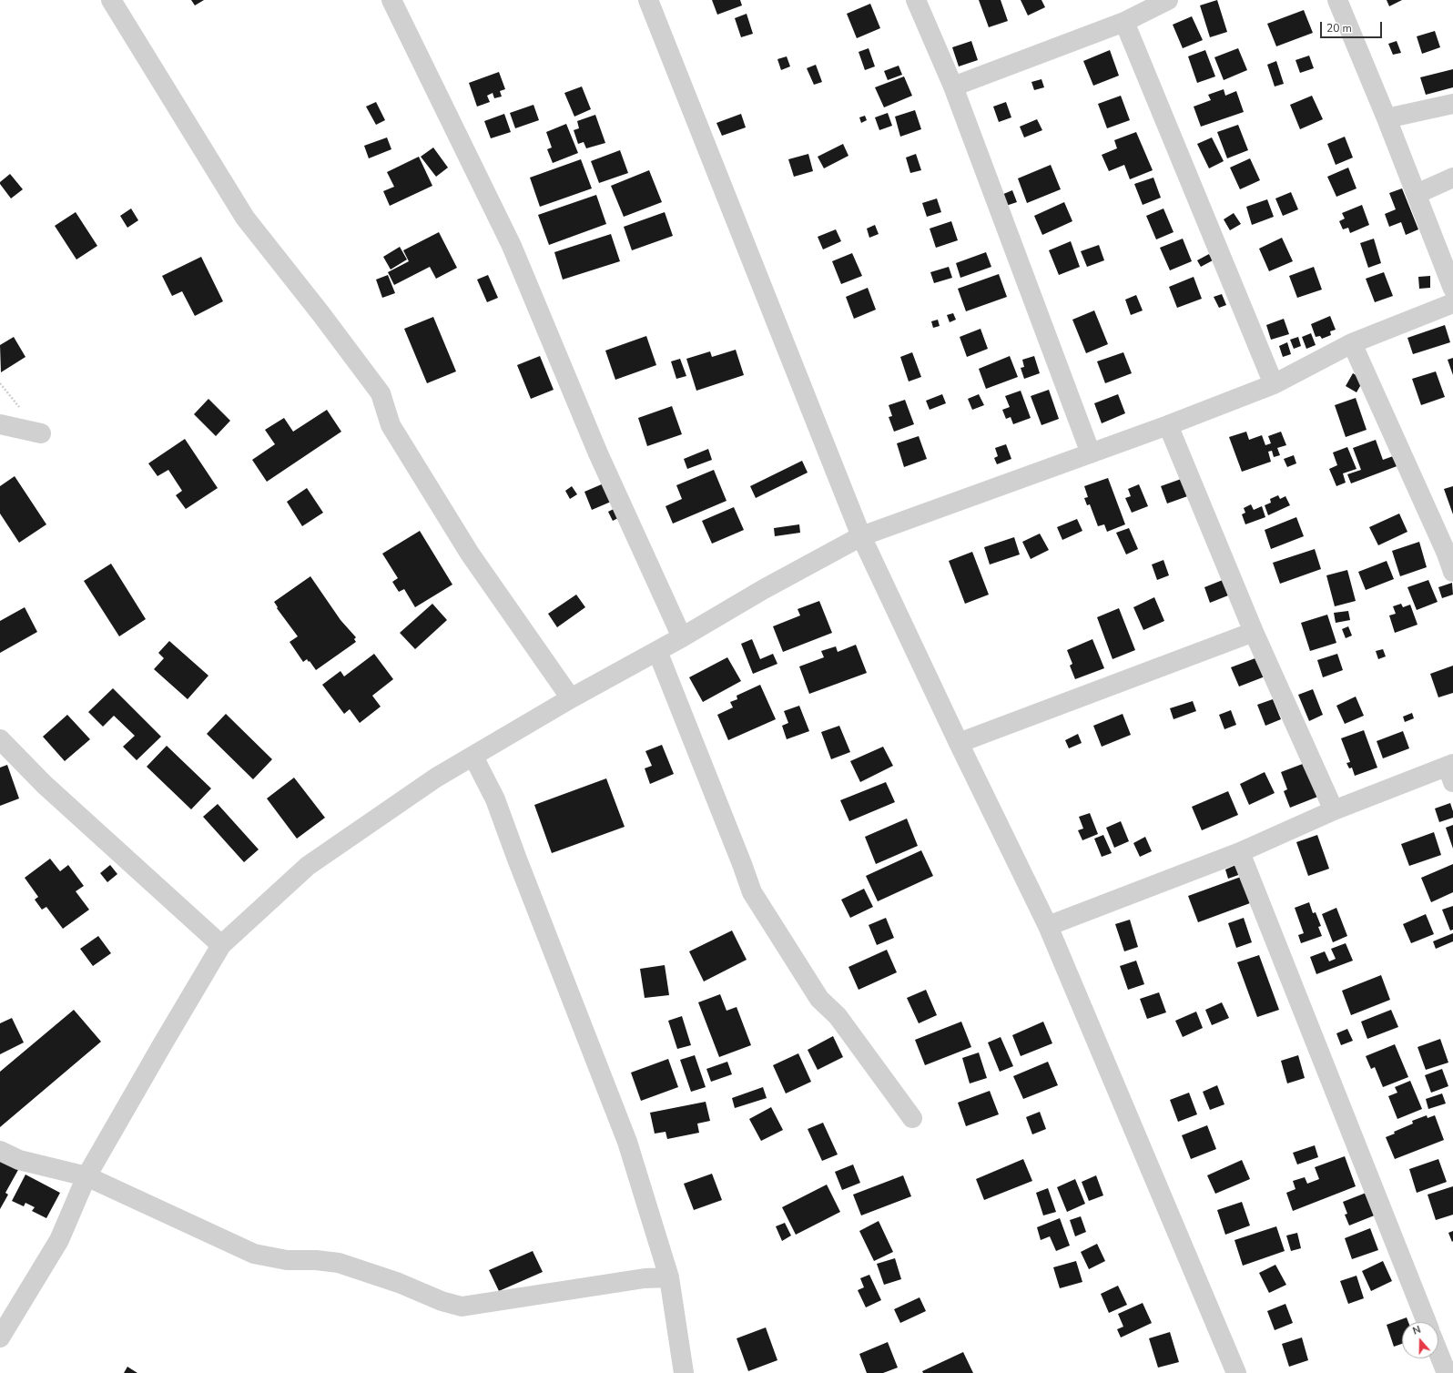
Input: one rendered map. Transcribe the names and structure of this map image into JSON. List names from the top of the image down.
{
  "scale_bar": "20 m",
  "north": "top"
}
